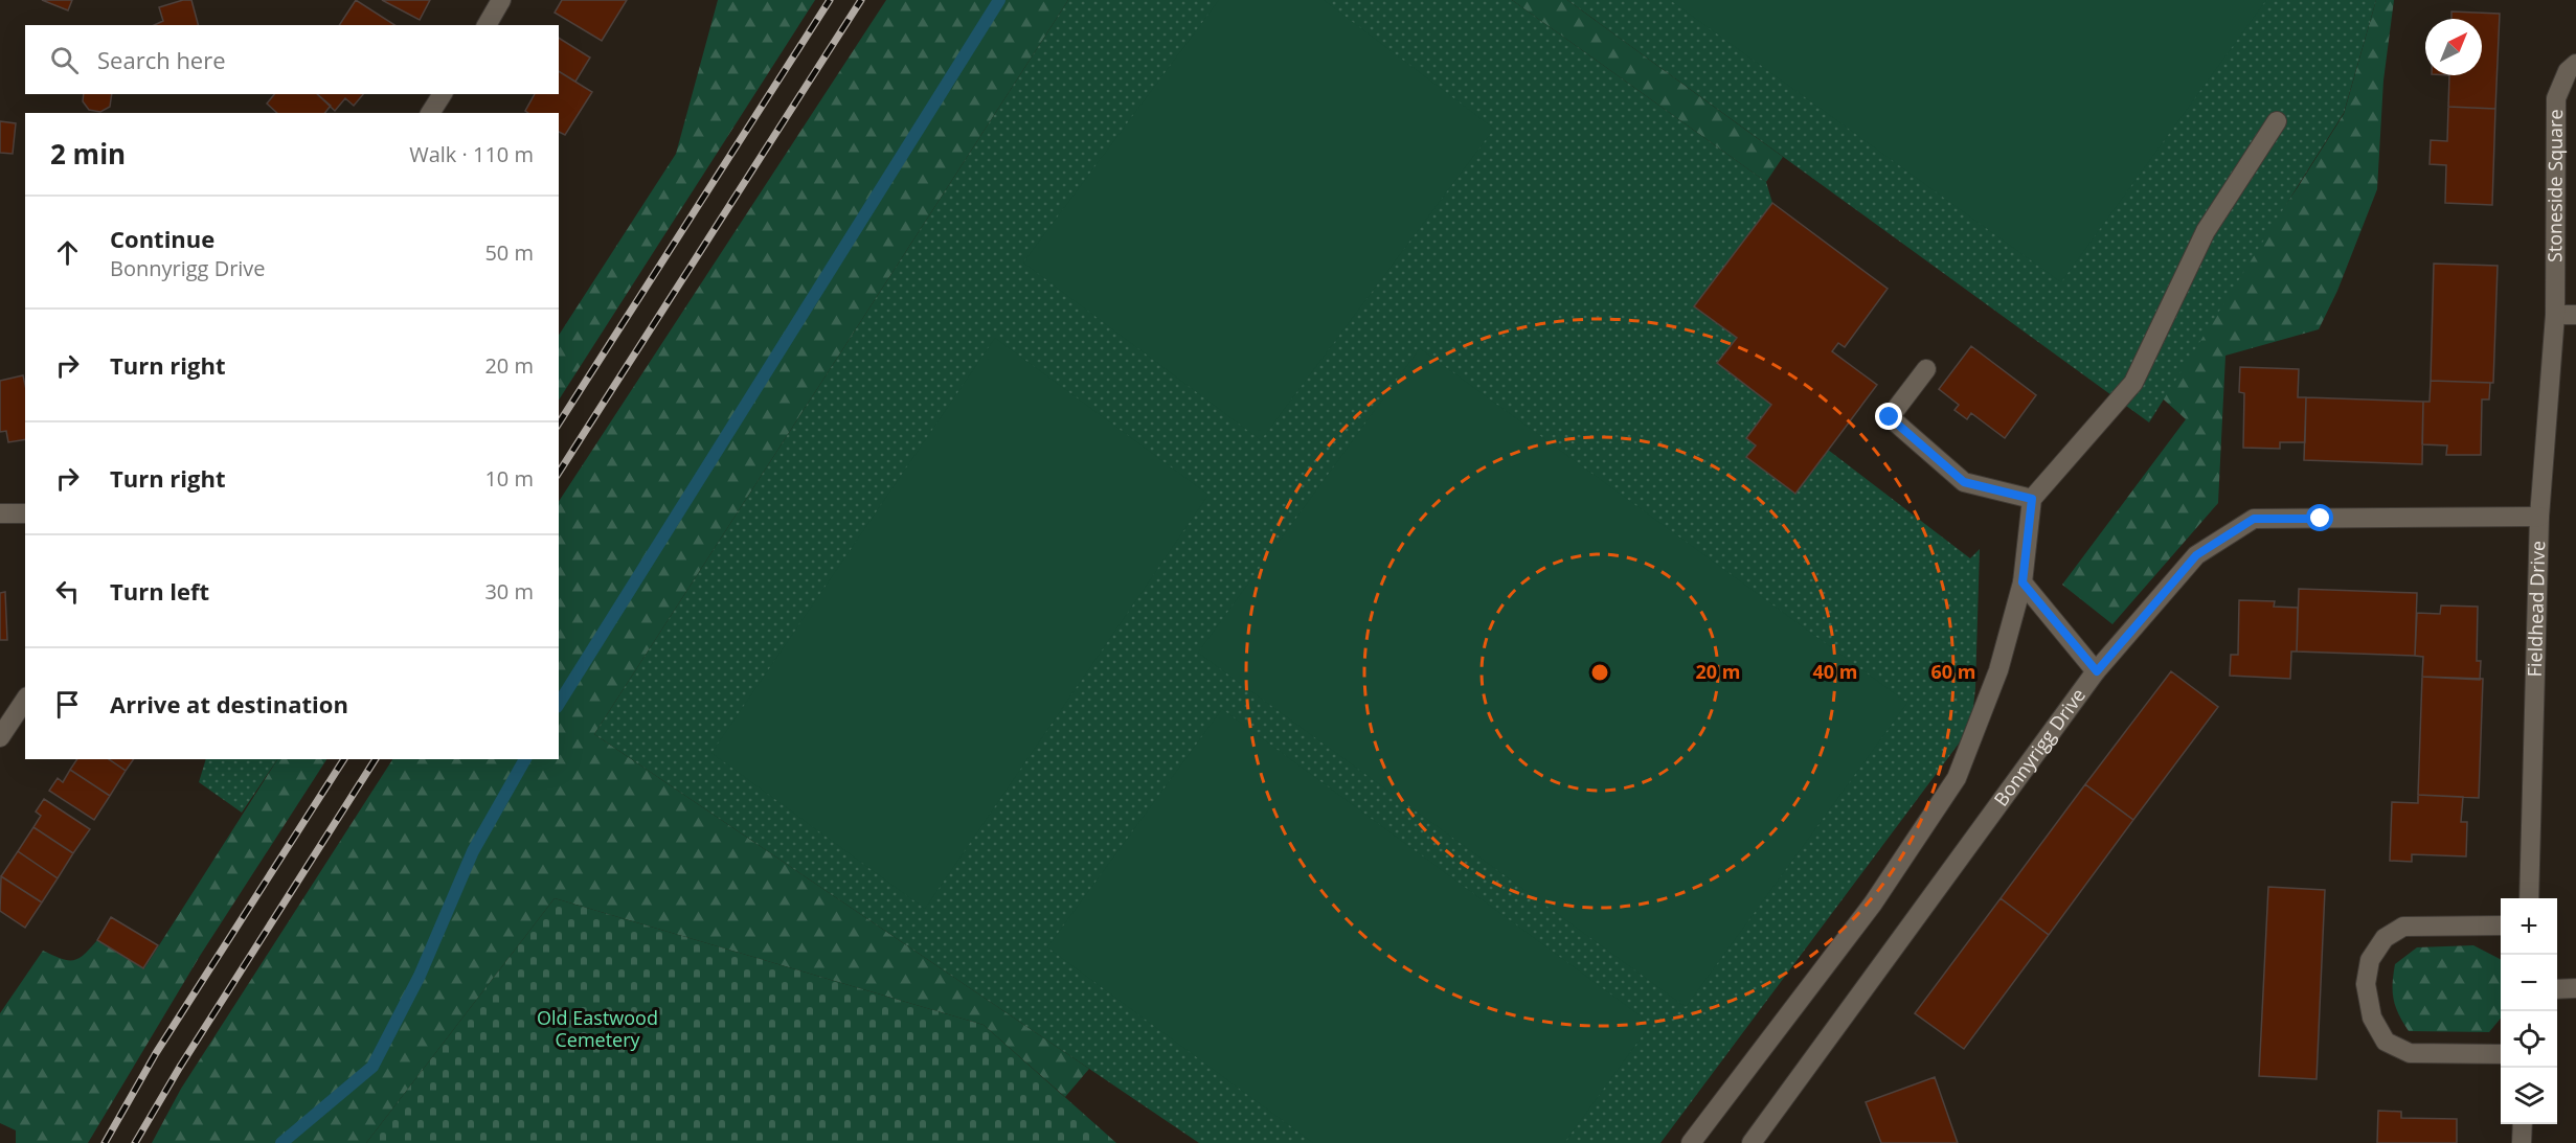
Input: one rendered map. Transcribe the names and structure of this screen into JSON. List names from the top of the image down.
{
  "streets": {
    "street": ["Stoneside Square", "Fieldhead Drive", "Bonnyrigg Drive"]
  },
  "crossings": [
    ["Stoneside Square", "Fieldhead Drive"],
    ["Fieldhead Drive", "Bonnyrigg Drive"]
  ],
  "parks": ["Old Eastwood Cemetery"],
  "north": "top right",
  "page": {
    "search": "Search here",
    "heading": ["2 min", "Walk · 110 m"],
    "list": [
      ["Continue", "Bonnyrigg Drive", "50 m"],
      ["Turn right", "20 m"],
      ["Turn right", "10 m"],
      ["Turn left", "30 m"],
      "Arrive at destination"
    ],
    "map_buttons": ["+", "−"]
  },
  "rings": ["20 m", "40 m", "60 m"]
}
